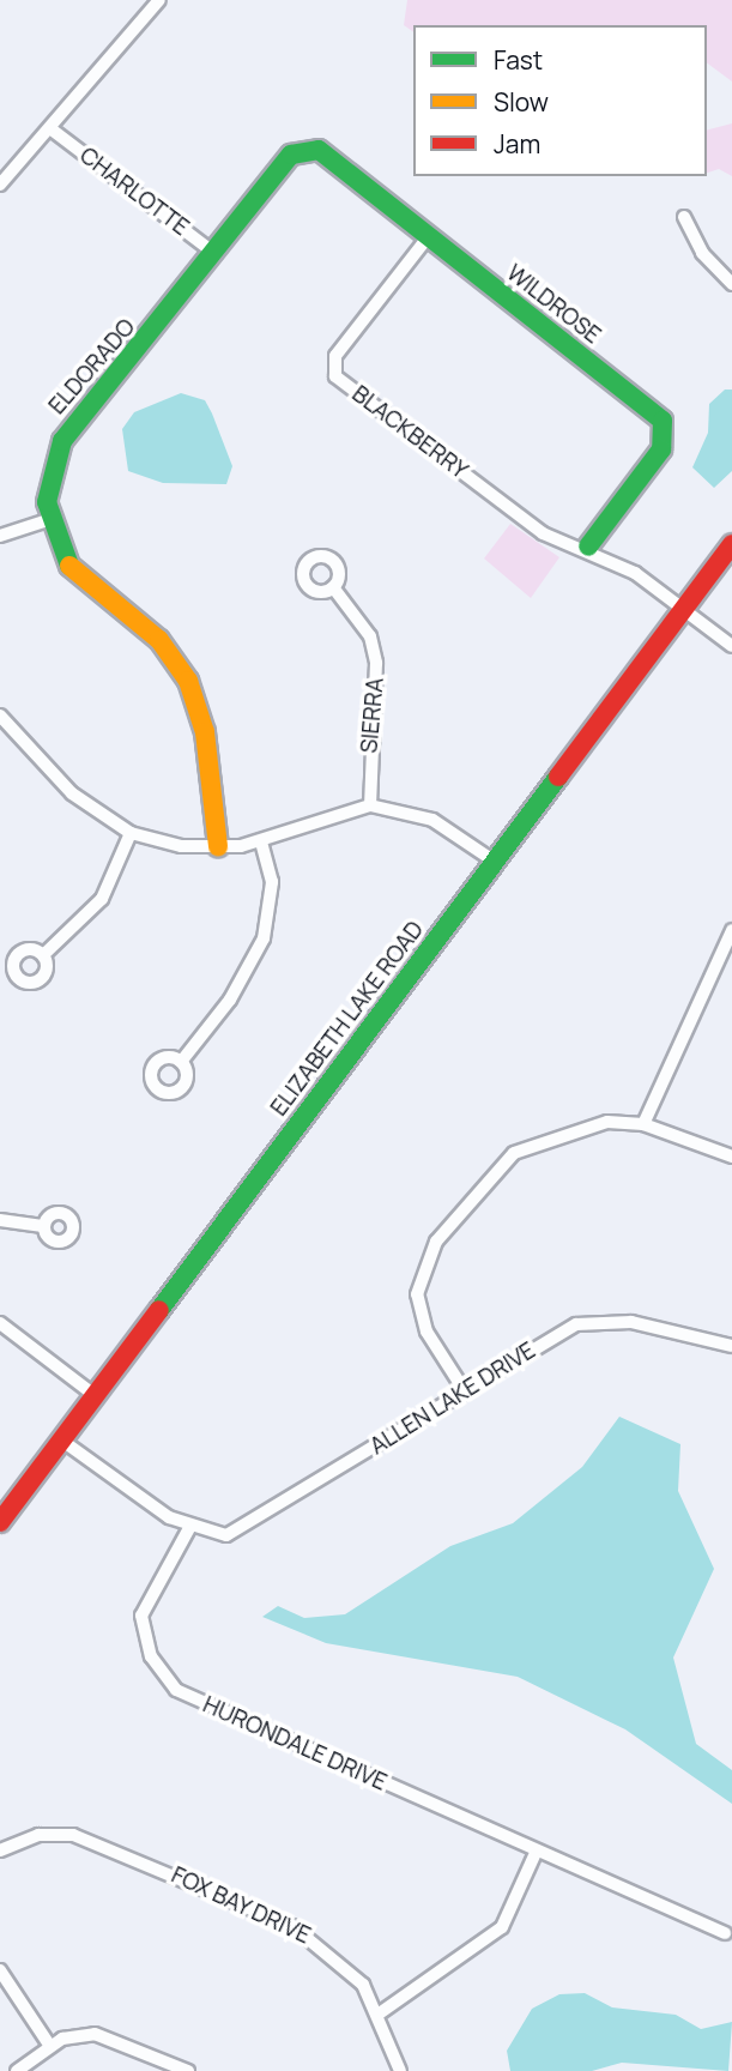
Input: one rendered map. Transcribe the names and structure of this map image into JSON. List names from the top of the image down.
{
  "streets": {
    "street": [
      "CHARLOTTE",
      "WILDROSE",
      "ELDORADO",
      "BLACKBERRY",
      "SIERRA",
      "ELIZABETH LAKE ROAD",
      "ALLEN LAKE DRIVE",
      "HURONDALE DRIVE",
      "FOX BAY DRIVE"
    ]
  },
  "crossings": [
    ["CHARLOTTE", "ELDORADO"],
    ["WILDROSE", "ELDORADO"],
    ["WILDROSE", "BLACKBERRY"],
    ["ALLEN LAKE DRIVE", "HURONDALE DRIVE"]
  ],
  "legend": ["Fast", "Slow", "Jam"]
}
